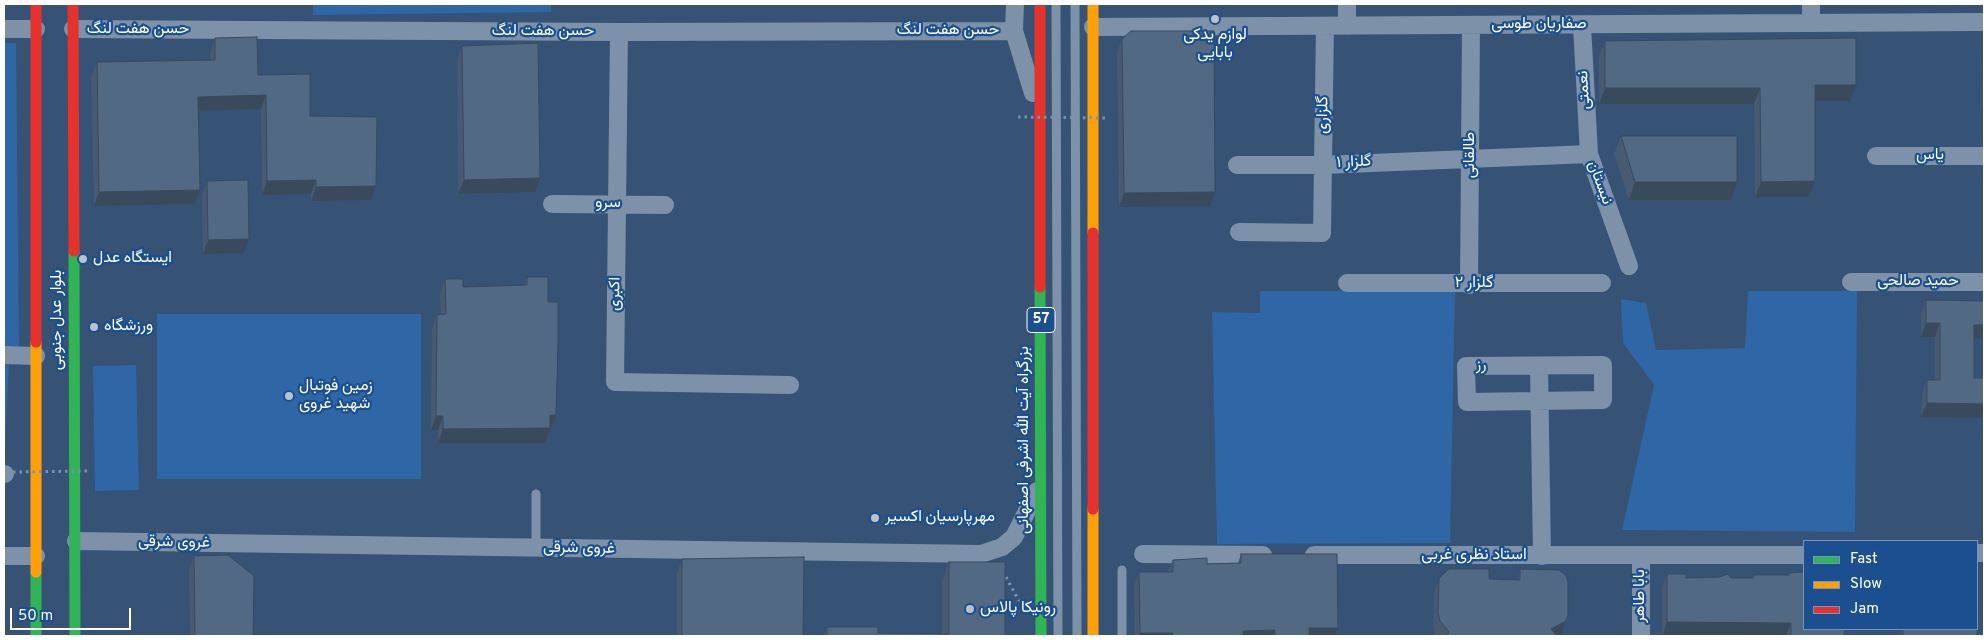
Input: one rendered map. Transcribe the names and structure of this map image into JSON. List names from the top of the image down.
{
  "streets": {
    "main road": ["بلوار عدل جنوبی", "57", "بزرگراه آیت الله اشرفی اصفهانی"],
    "street": [
      "صفاریان طوسی",
      "حسن هفت لنگ",
      "نعمتی",
      "گلزاری",
      "طالقانی",
      "یاس",
      "گلزار ۱",
      "نیستان",
      "سرو",
      "حمید صالحی",
      "گلزار ۲",
      "اکبری",
      "رز",
      "غروی شرقی",
      "استاد نظری غربی",
      "بابا طاهر"
    ]
  },
  "crossings": [
    ["صفاریان طوسی", "نعمتی"],
    ["صفاریان طوسی", "گلزاری"],
    ["صفاریان طوسی", "طالقانی"],
    ["حسن هفت لنگ", "اکبری"],
    ["حسن هفت لنگ", "بلوار عدل جنوبی"],
    ["نعمتی", "نیستان"],
    ["گلزاری", "گلزار ۱"],
    ["طالقانی", "گلزار ۱"],
    ["طالقانی", "نیستان"],
    ["طالقانی", "گلزار ۲"],
    ["گلزار ۱", "نیستان"],
    ["سرو", "اکبری"],
    ["بلوار عدل جنوبی", "غروی شرقی"],
    ["بزرگراه آیت الله اشرفی اصفهانی", "غروی شرقی"],
    ["استاد نظری غربی", "بابا طاهر"]
  ],
  "places": [
    "لوازم یدکی بابایی",
    "ایستگاه عدل",
    "ورزشگاه",
    "زمین فوتبال شهید غروی",
    "مهرپارسیان اکسیر",
    "رونیکا پالاس"
  ],
  "legend": ["Fast", "Slow", "Jam"],
  "scale_bar": "50 m"
}
